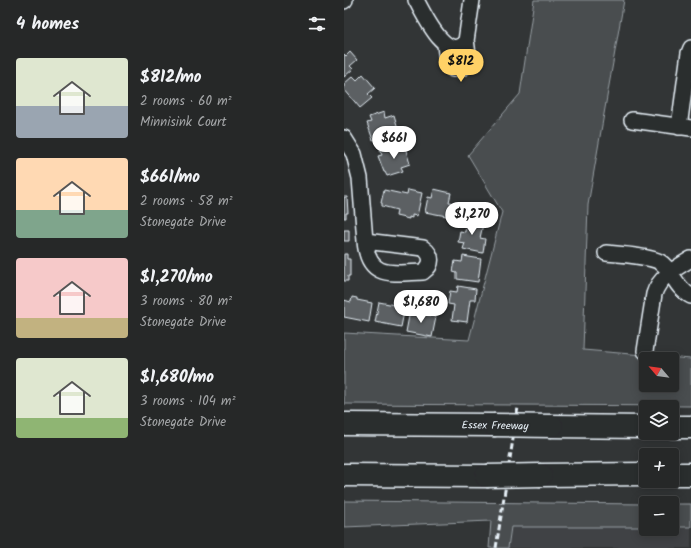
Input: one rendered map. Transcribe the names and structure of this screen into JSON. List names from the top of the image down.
{
  "streets": {
    "highway": ["Essex Freeway"]
  },
  "north": "top left",
  "page": {
    "heading": "4 homes",
    "list": [
      {
        "name": "$812/mo",
        "note": "2 rooms · 60 m² · Minnisink Court"
      },
      {
        "name": "$661/mo",
        "note": "2 rooms · 58 m² · Stonegate Drive"
      },
      {
        "name": "$1,270/mo",
        "note": "3 rooms · 80 m² · Stonegate Drive"
      },
      {
        "name": "$1,680/mo",
        "note": "3 rooms · 104 m² · Stonegate Drive"
      }
    ],
    "price": [
      "$812",
      "$661",
      "$1,270",
      "$1,680"
    ],
    "map_buttons": ["+", "−"]
  }
}
